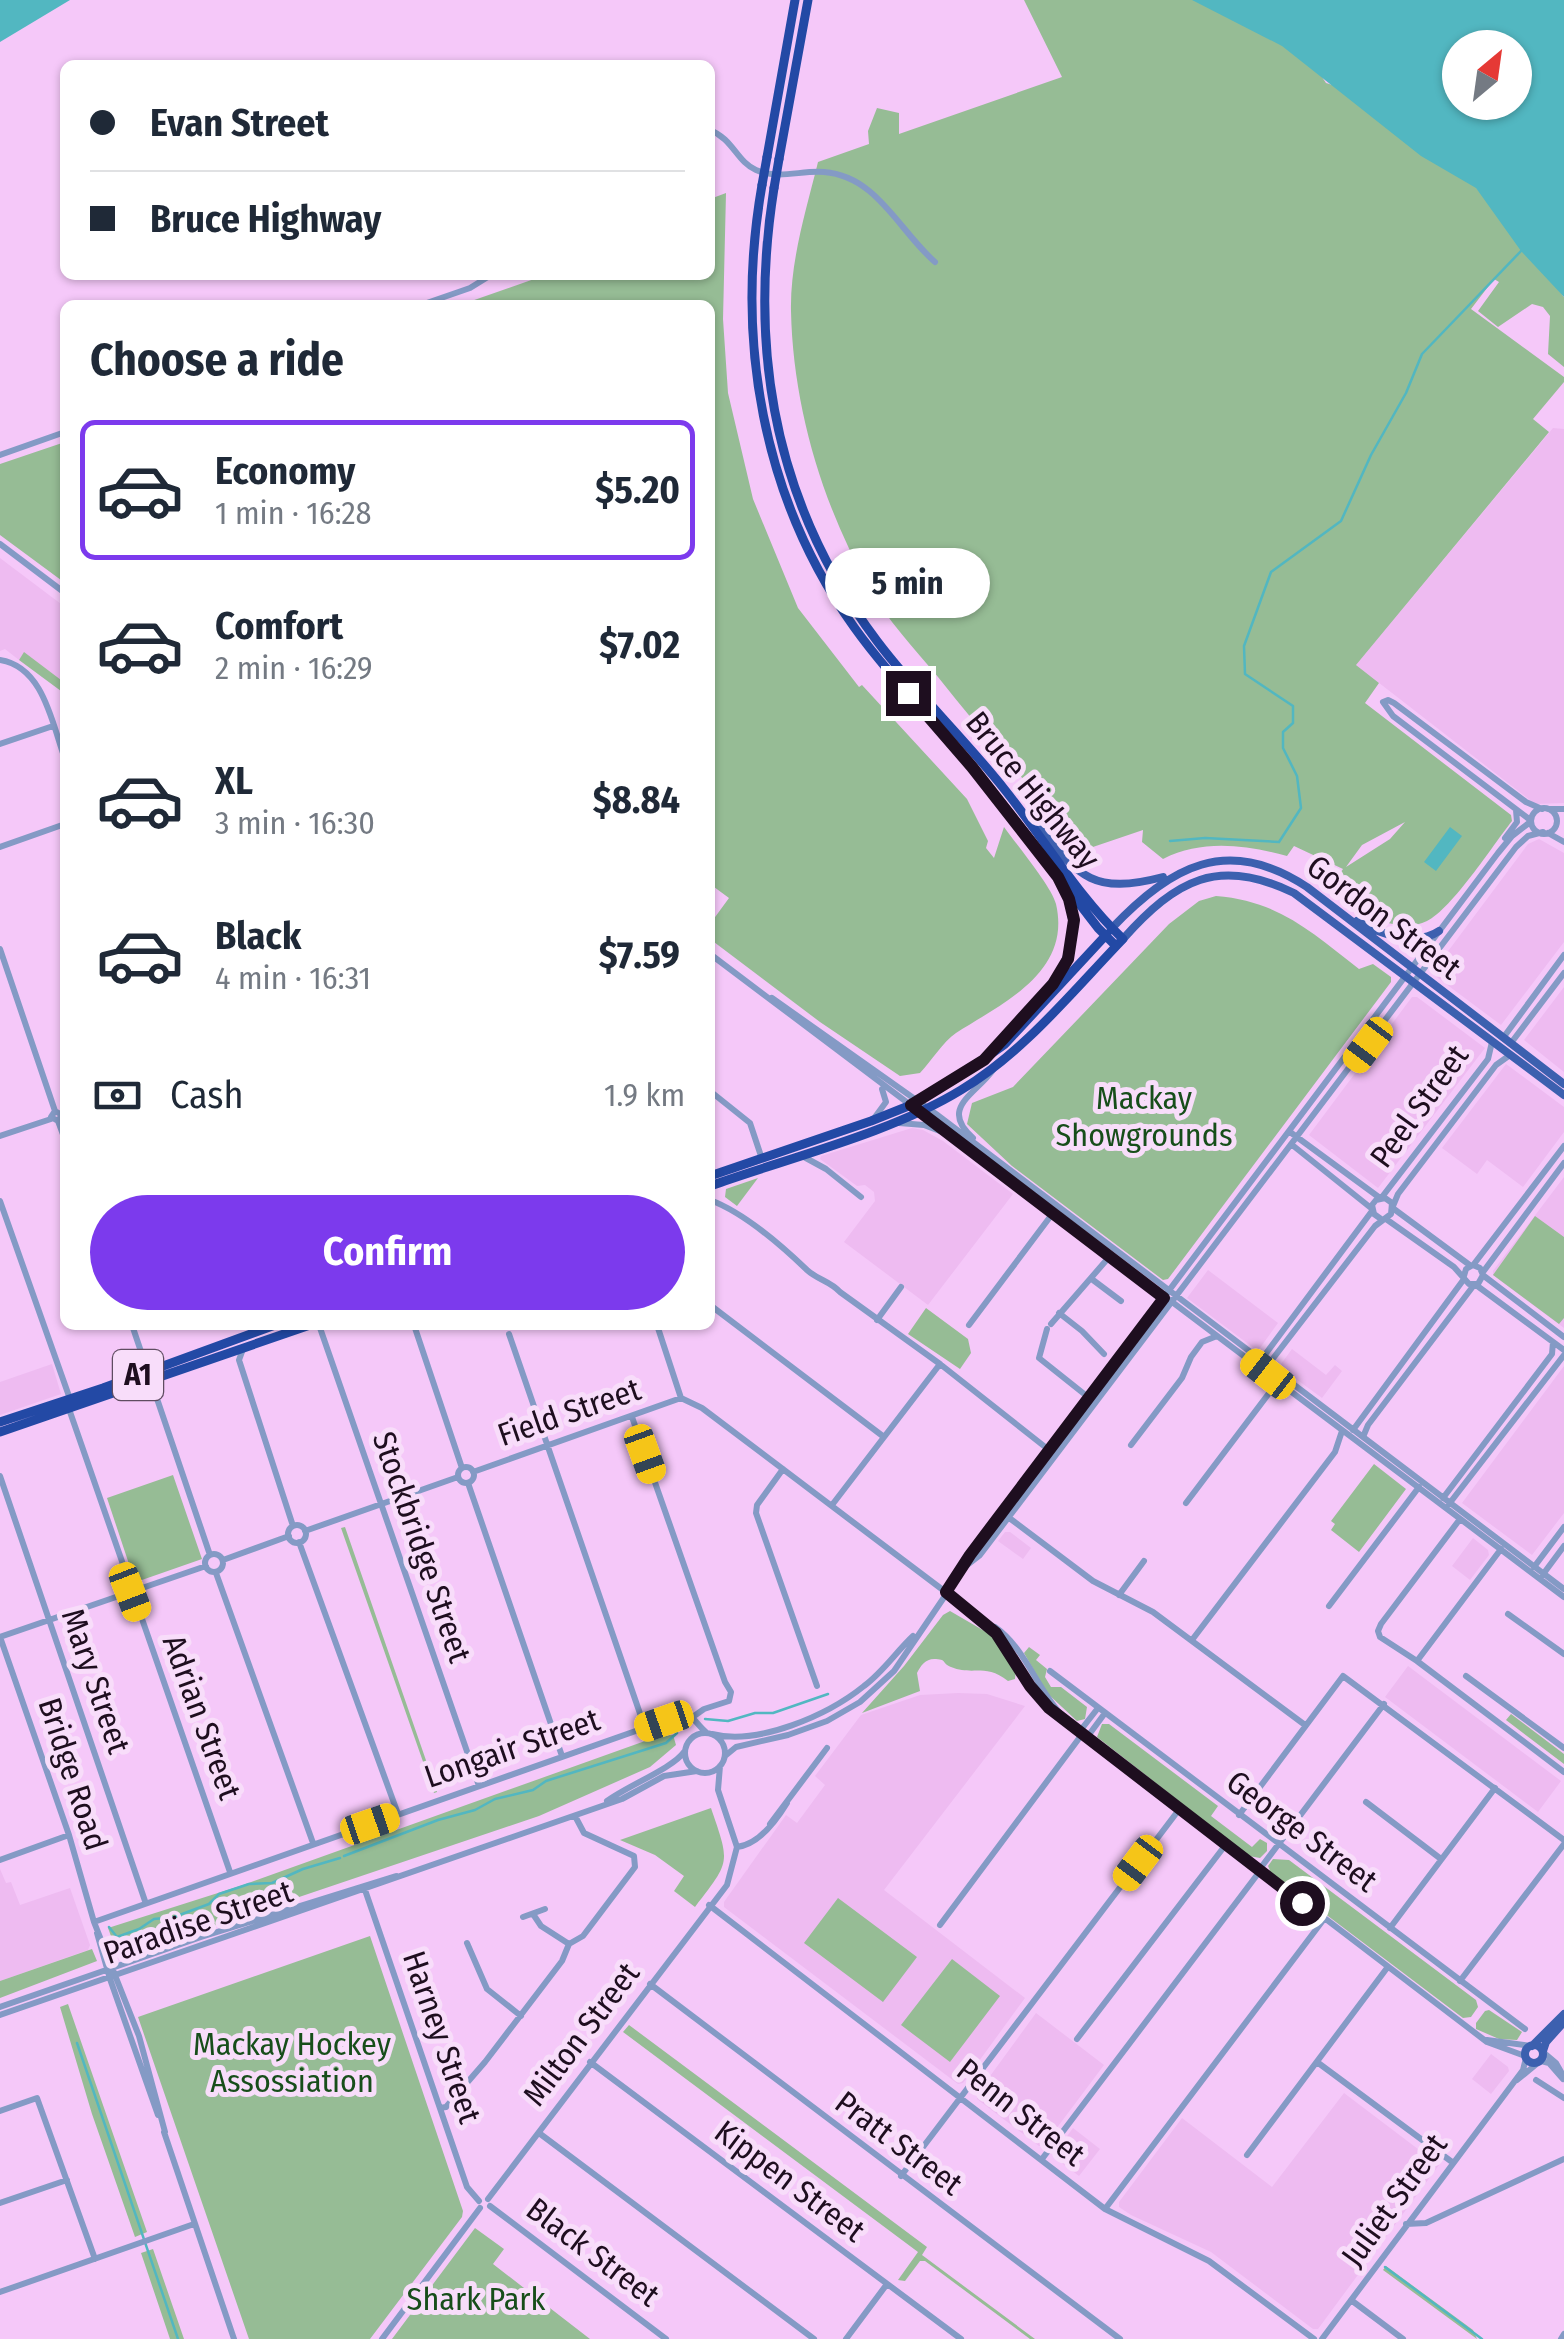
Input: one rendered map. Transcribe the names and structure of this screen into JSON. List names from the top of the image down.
{
  "streets": {
    "highway": ["Bruce Highway", "A1"],
    "main road": ["Gordon Street", "Juliet Street"],
    "street": [
      "Peel Street",
      "Field Street",
      "Stockbridge Street",
      "Mary Street",
      "Adrian Street",
      "Longair Street",
      "Bridge Road",
      "George Street",
      "Paradise Street",
      "Milton Street",
      "Harney Street",
      "Penn Street",
      "Pratt Street",
      "Kippen Street",
      "Black Street"
    ]
  },
  "crossings": [
    ["Bruce Highway", "Gordon Street"],
    ["Gordon Street", "Peel Street"],
    ["A1", "Adrian Street"],
    ["Field Street", "Longair Street"],
    ["Stockbridge Street", "Longair Street"],
    ["Mary Street", "Longair Street"],
    ["Adrian Street", "Longair Street"],
    ["Longair Street", "Bridge Road"],
    ["Bridge Road", "Paradise Street"],
    ["Paradise Street", "Harney Street"],
    ["Milton Street", "Penn Street"],
    ["Milton Street", "Pratt Street"],
    ["Milton Street", "Kippen Street"],
    ["Milton Street", "Black Street"]
  ],
  "parks": ["Mackay Showgrounds", "Mackay Hockey Assossiation", "Shark Park"],
  "north": "top right",
  "page": {
    "banner": ["Evan Street", "Bruce Highway"],
    "heading": "Choose a ride",
    "list": [
      {
        "name": "Economy",
        "note": "1 min · 16:28",
        "value": "$5.20"
      },
      {
        "name": "Comfort",
        "note": "2 min · 16:29",
        "value": "$7.02"
      },
      {
        "name": "XL",
        "note": "3 min · 16:30",
        "value": "$8.84"
      },
      {
        "name": "Black",
        "note": "4 min · 16:31",
        "value": "$7.59"
      }
    ],
    "bubble": "5 min",
    "pay": ["Cash", "1.9 km"],
    "buttons": "Confirm"
  }
}
